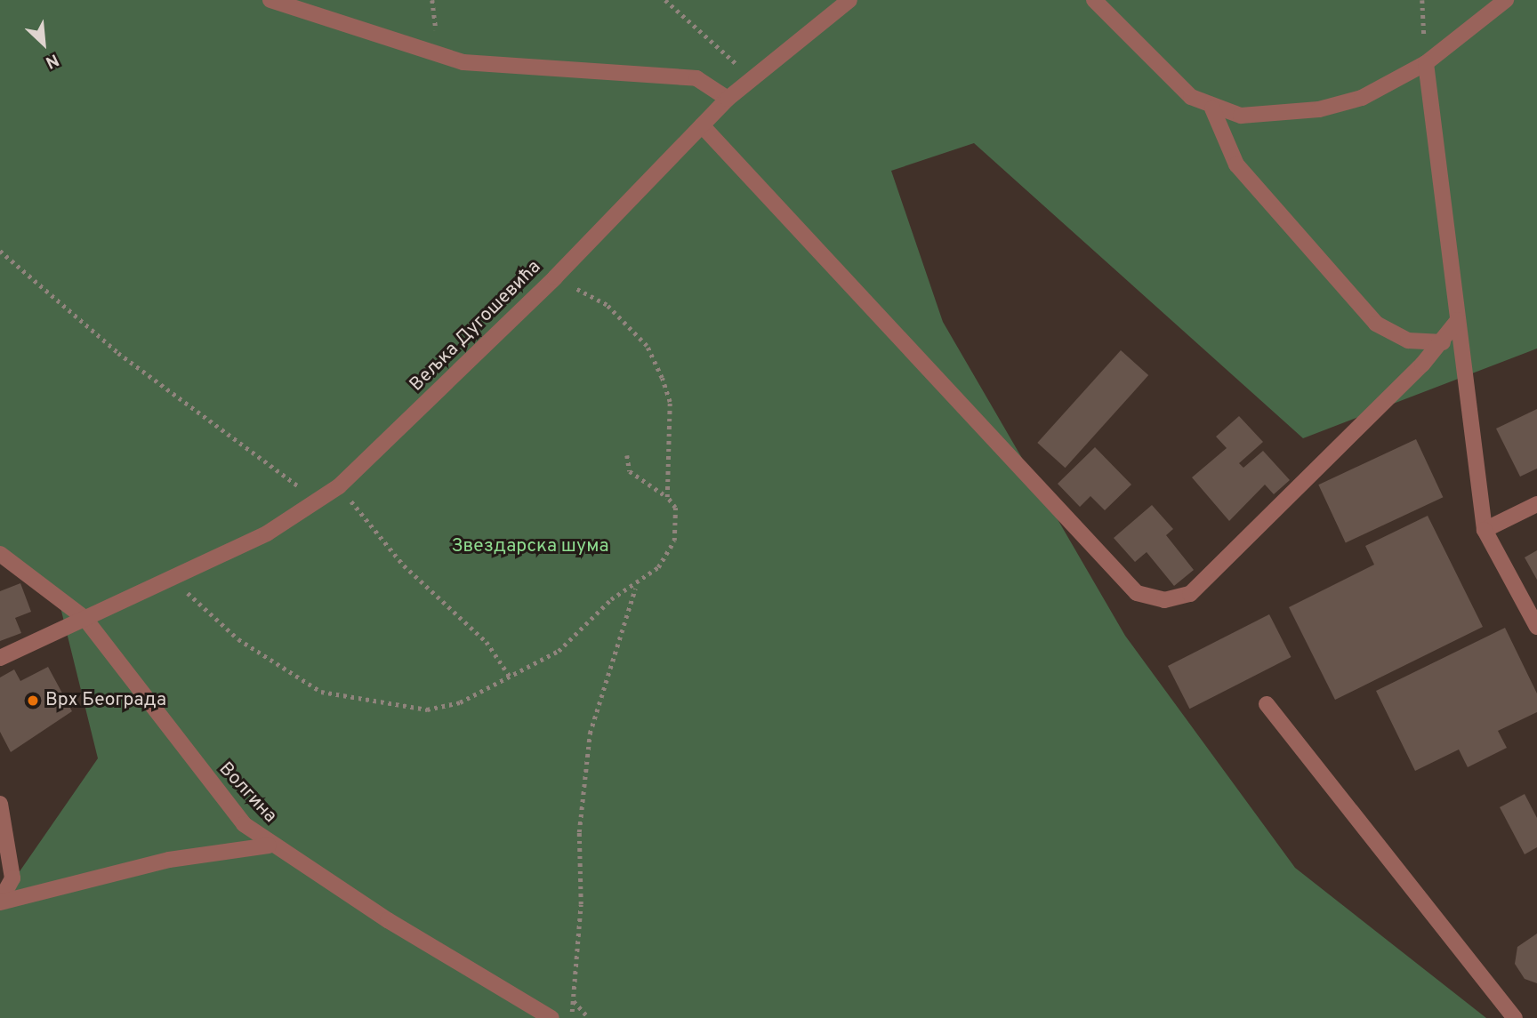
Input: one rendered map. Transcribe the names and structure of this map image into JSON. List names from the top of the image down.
{
  "streets": {
    "street": ["Вељка Дугошевића", "Волгина"]
  },
  "crossings": [
    ["Вељка Дугошевића", "Волгина"]
  ],
  "parks": ["Звездарска шума"],
  "places": ["Врх Београда"],
  "north": "bottom right"
}
